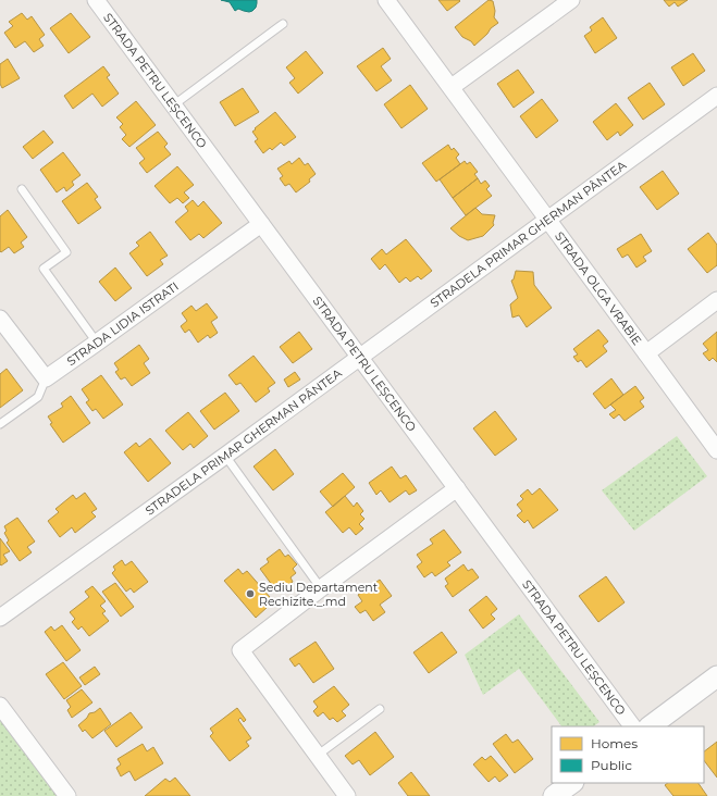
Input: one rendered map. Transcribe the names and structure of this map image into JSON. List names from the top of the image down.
{
  "streets": {
    "street": [
      "STRADA PETRU LEȘCENCO",
      "STRADELA PRIMAR GHERMAN PÂNTEA",
      "STRADA OLGA VRABIE",
      "STRADA LIDIA ISTRATI"
    ]
  },
  "crossings": [
    ["STRADA PETRU LEȘCENCO", "STRADELA PRIMAR GHERMAN PÂNTEA"],
    ["STRADA PETRU LEȘCENCO", "STRADA LIDIA ISTRATI"],
    ["STRADELA PRIMAR GHERMAN PÂNTEA", "STRADA OLGA VRABIE"]
  ],
  "places": ["Sediu Departament Rechizite._.md"],
  "legend": ["Homes", "Public"]
}
